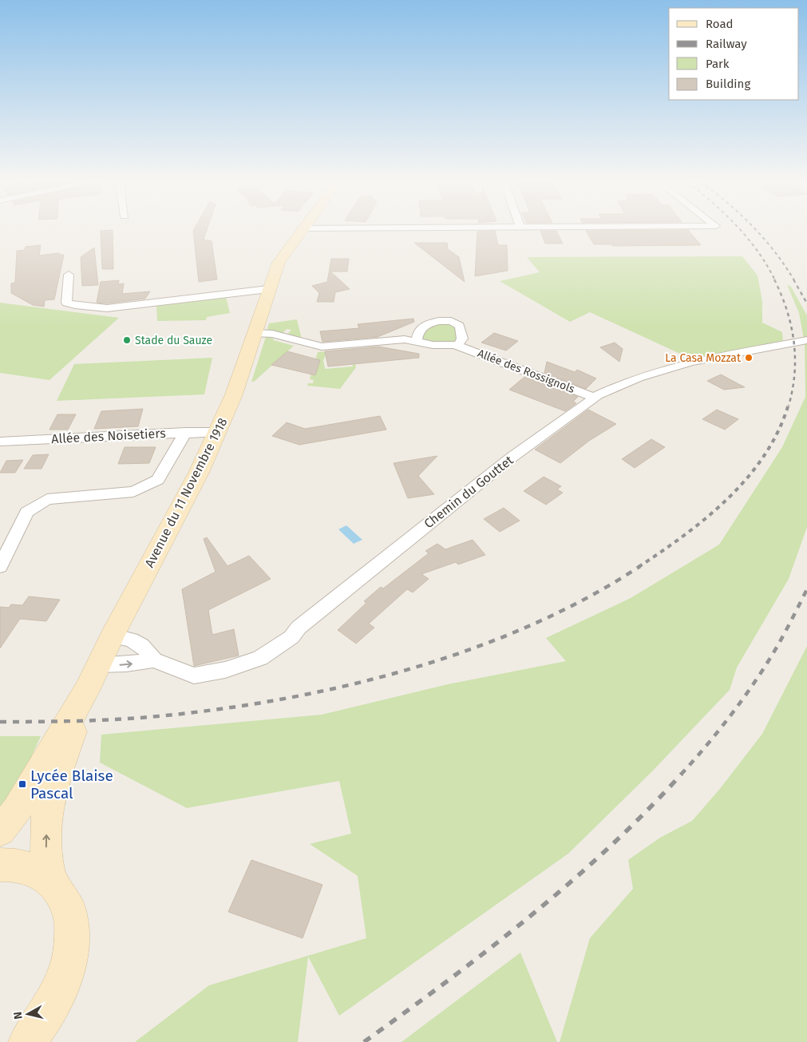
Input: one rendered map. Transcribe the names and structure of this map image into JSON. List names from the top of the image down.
{
  "streets": {
    "main road": ["Avenue du 11 Novembre 1918"],
    "street": ["Allée des Rossignols", "Allée des Noisetiers", "Chemin du Gouttet"]
  },
  "crossings": [
    ["Allée des Rossignols", "Chemin du Gouttet"],
    ["Allée des Rossignols", "Avenue du 11 Novembre 1918"],
    ["Allée des Noisetiers", "Avenue du 11 Novembre 1918"],
    ["Chemin du Gouttet", "Avenue du 11 Novembre 1918"]
  ],
  "places": {
    "other": ["Stade du Sauze", "La Casa Mozzat"],
    "transit": ["Lycée Blaise Pascal"]
  },
  "legend": [
    "Road",
    "Railway",
    "Park",
    "Building"
  ],
  "north": "left"
}
